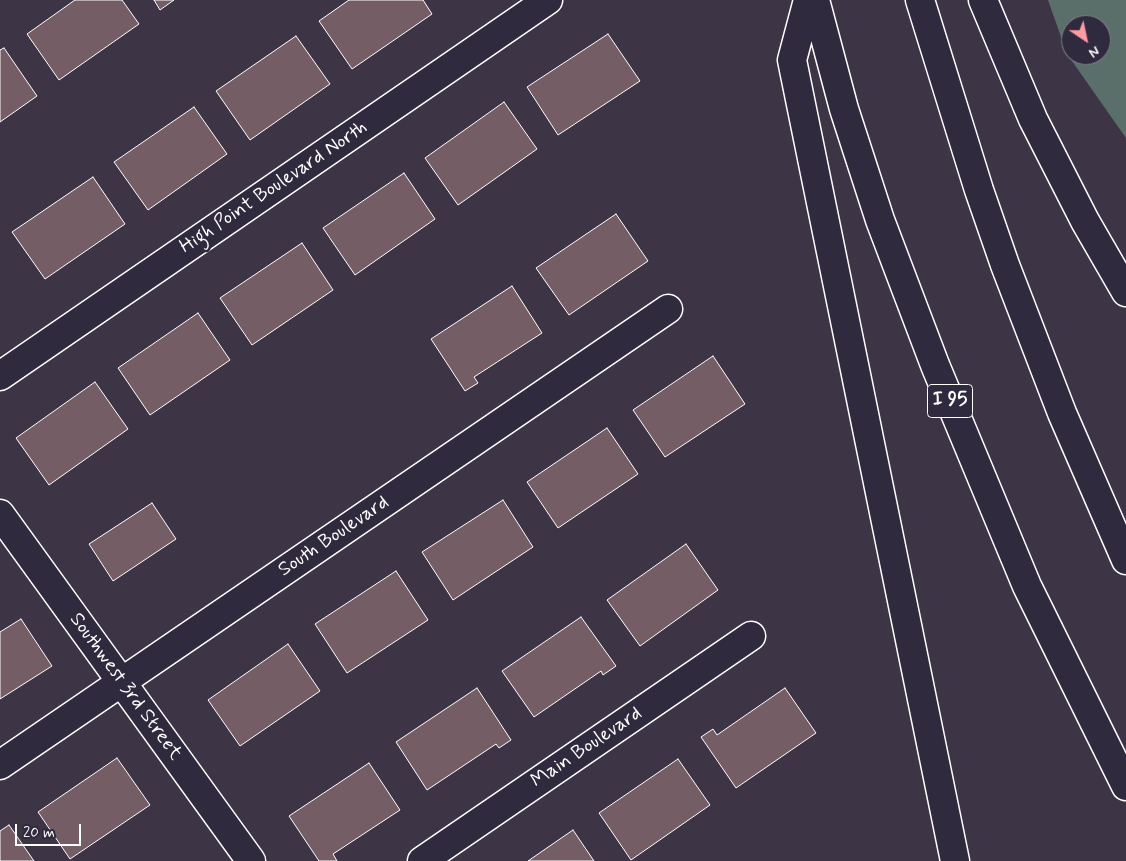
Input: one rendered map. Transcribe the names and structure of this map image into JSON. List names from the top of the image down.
{
  "streets": {
    "main road": [
      "High Point Boulevard North",
      "I 95",
      "South Boulevard",
      "Southwest 3rd Street",
      "Main Boulevard"
    ]
  },
  "crossings": [
    ["South Boulevard", "Southwest 3rd Street"]
  ],
  "scale_bar": "20 m",
  "north": "bottom right"
}
